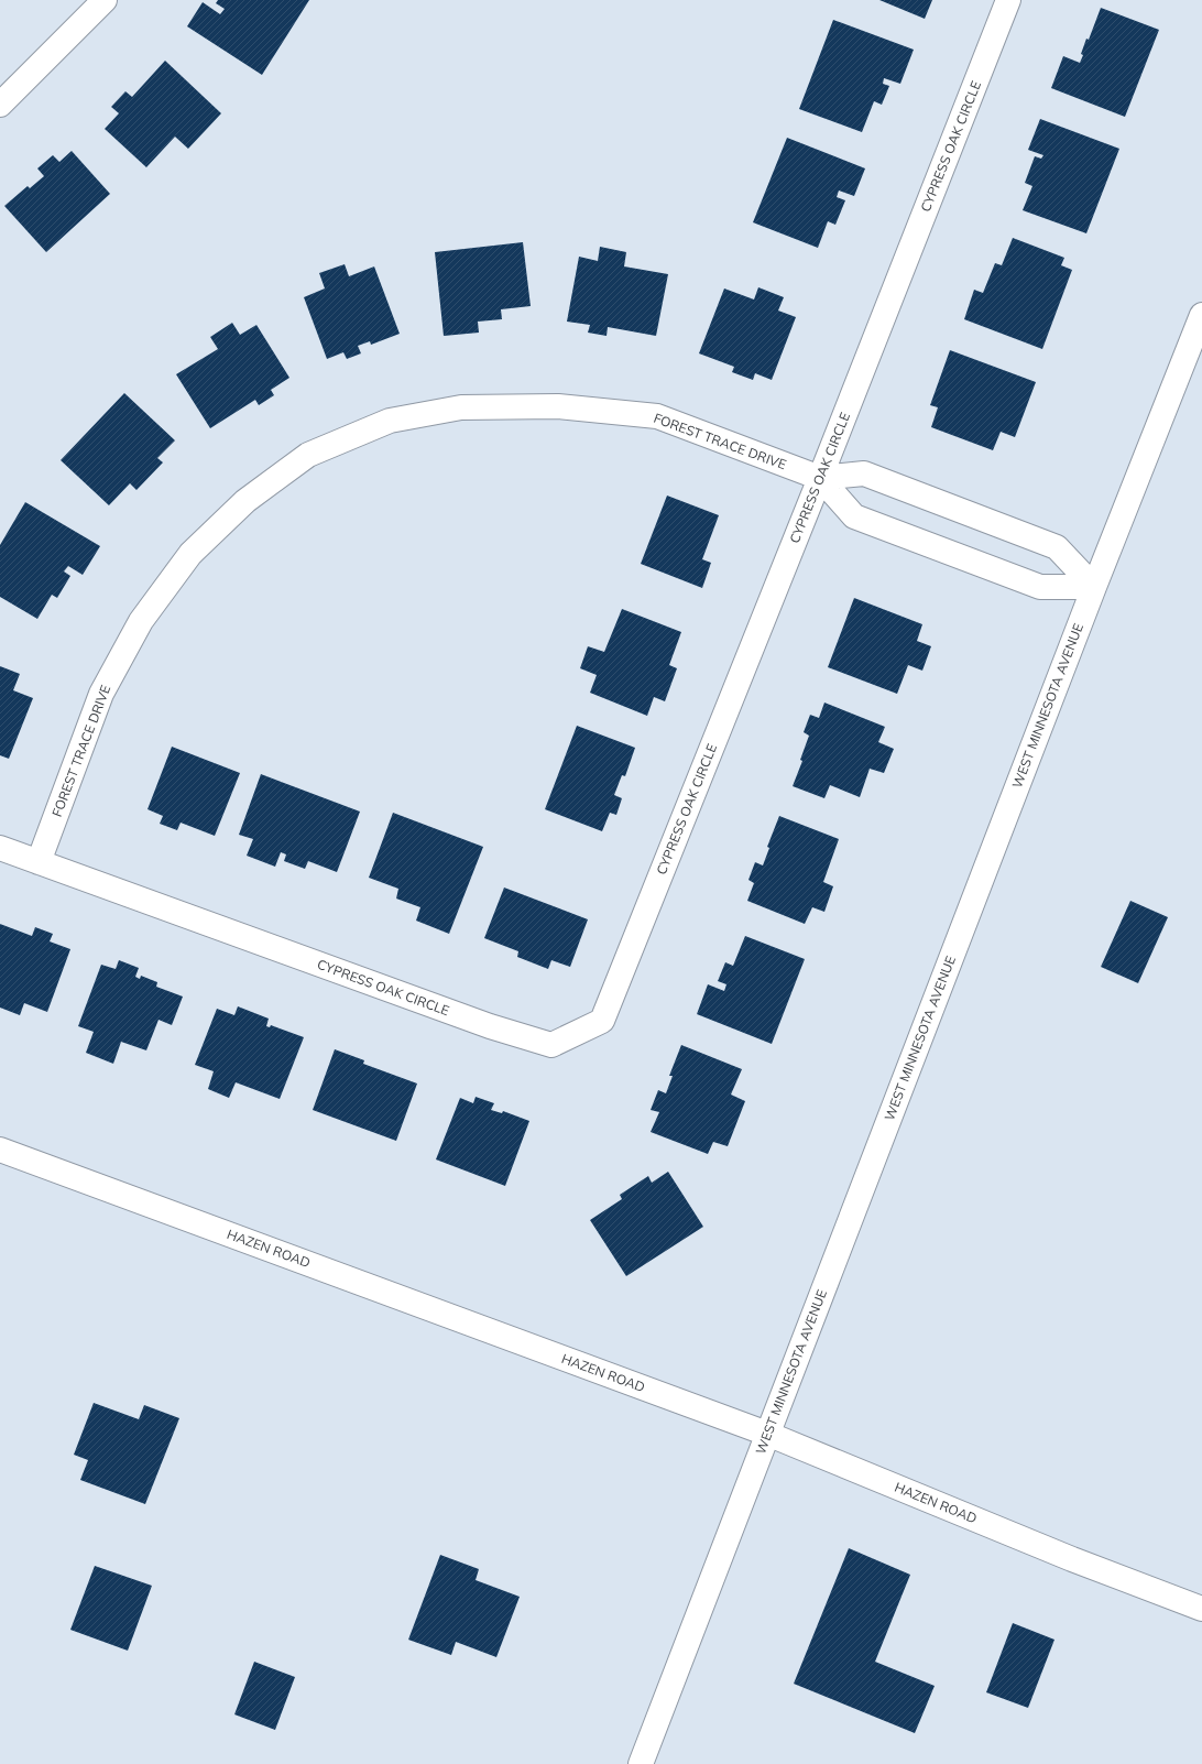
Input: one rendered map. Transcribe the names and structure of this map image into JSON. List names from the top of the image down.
{
  "streets": {
    "street": [
      "CYPRESS OAK CIRCLE",
      "FOREST TRACE DRIVE",
      "WEST MINNESOTA AVENUE",
      "HAZEN ROAD"
    ]
  },
  "crossings": [
    ["CYPRESS OAK CIRCLE", "FOREST TRACE DRIVE"],
    ["FOREST TRACE DRIVE", "WEST MINNESOTA AVENUE"],
    ["WEST MINNESOTA AVENUE", "HAZEN ROAD"]
  ]
}
